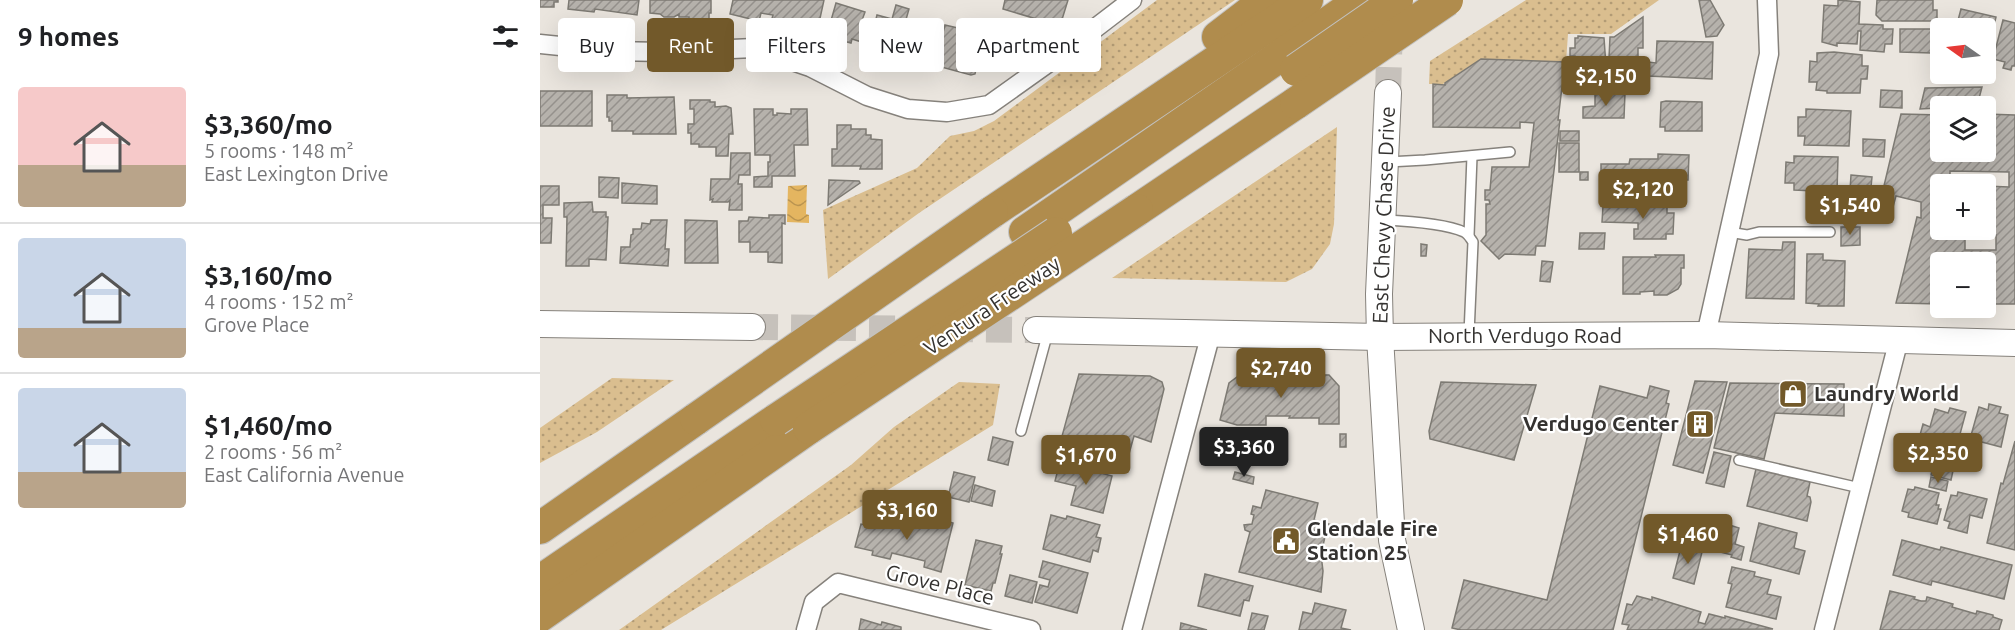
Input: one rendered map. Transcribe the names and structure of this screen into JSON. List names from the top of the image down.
{
  "streets": {
    "highway": ["Ventura Freeway"],
    "main road": ["East Chevy Chase Drive", "North Verdugo Road"],
    "street": ["Grove Place"]
  },
  "crossings": [
    ["East Chevy Chase Drive", "North Verdugo Road"]
  ],
  "places": {
    "shop": ["Laundry World"],
    "building": ["Verdugo Center"],
    "public building": ["Glendale Fire Station 25"]
  },
  "north": "left",
  "page": {
    "heading": "9 homes",
    "map_buttons": ["+", "−"],
    "chip": [
      "Buy",
      "Rent",
      "Filters",
      "New",
      "Apartment"
    ],
    "price": [
      "$2,150",
      "$2,120",
      "$1,540",
      "$2,740",
      "$3,360",
      "$2,350",
      "$1,670",
      "$3,160",
      "$1,460"
    ],
    "list": [
      {
        "name": "$3,360/mo",
        "note": "5 rooms · 148 m² · East Lexington Drive"
      },
      {
        "name": "$3,160/mo",
        "note": "4 rooms · 152 m² · Grove Place"
      },
      {
        "name": "$1,460/mo",
        "note": "2 rooms · 56 m² · East California Avenue"
      }
    ]
  }
}
